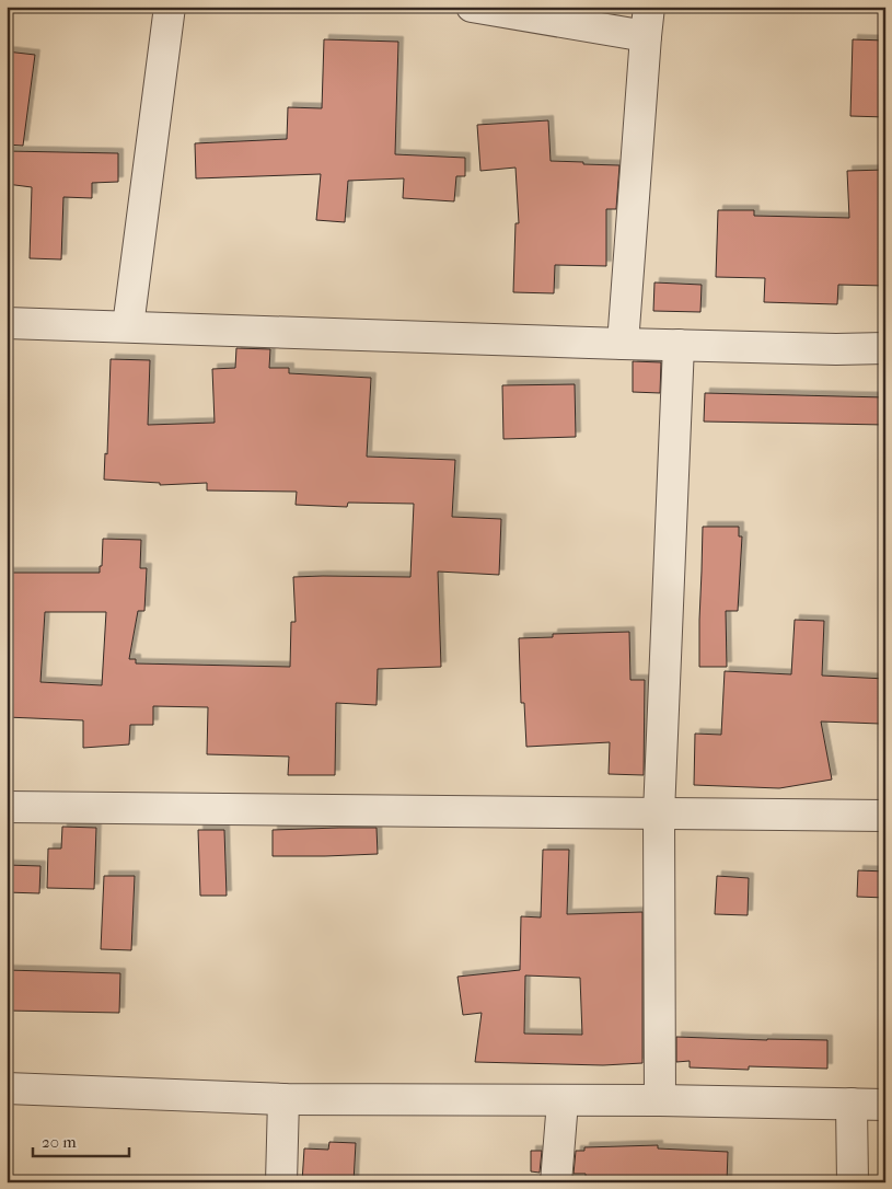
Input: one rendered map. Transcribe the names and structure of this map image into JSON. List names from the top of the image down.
{
  "scale_bar": "20 m"
}
